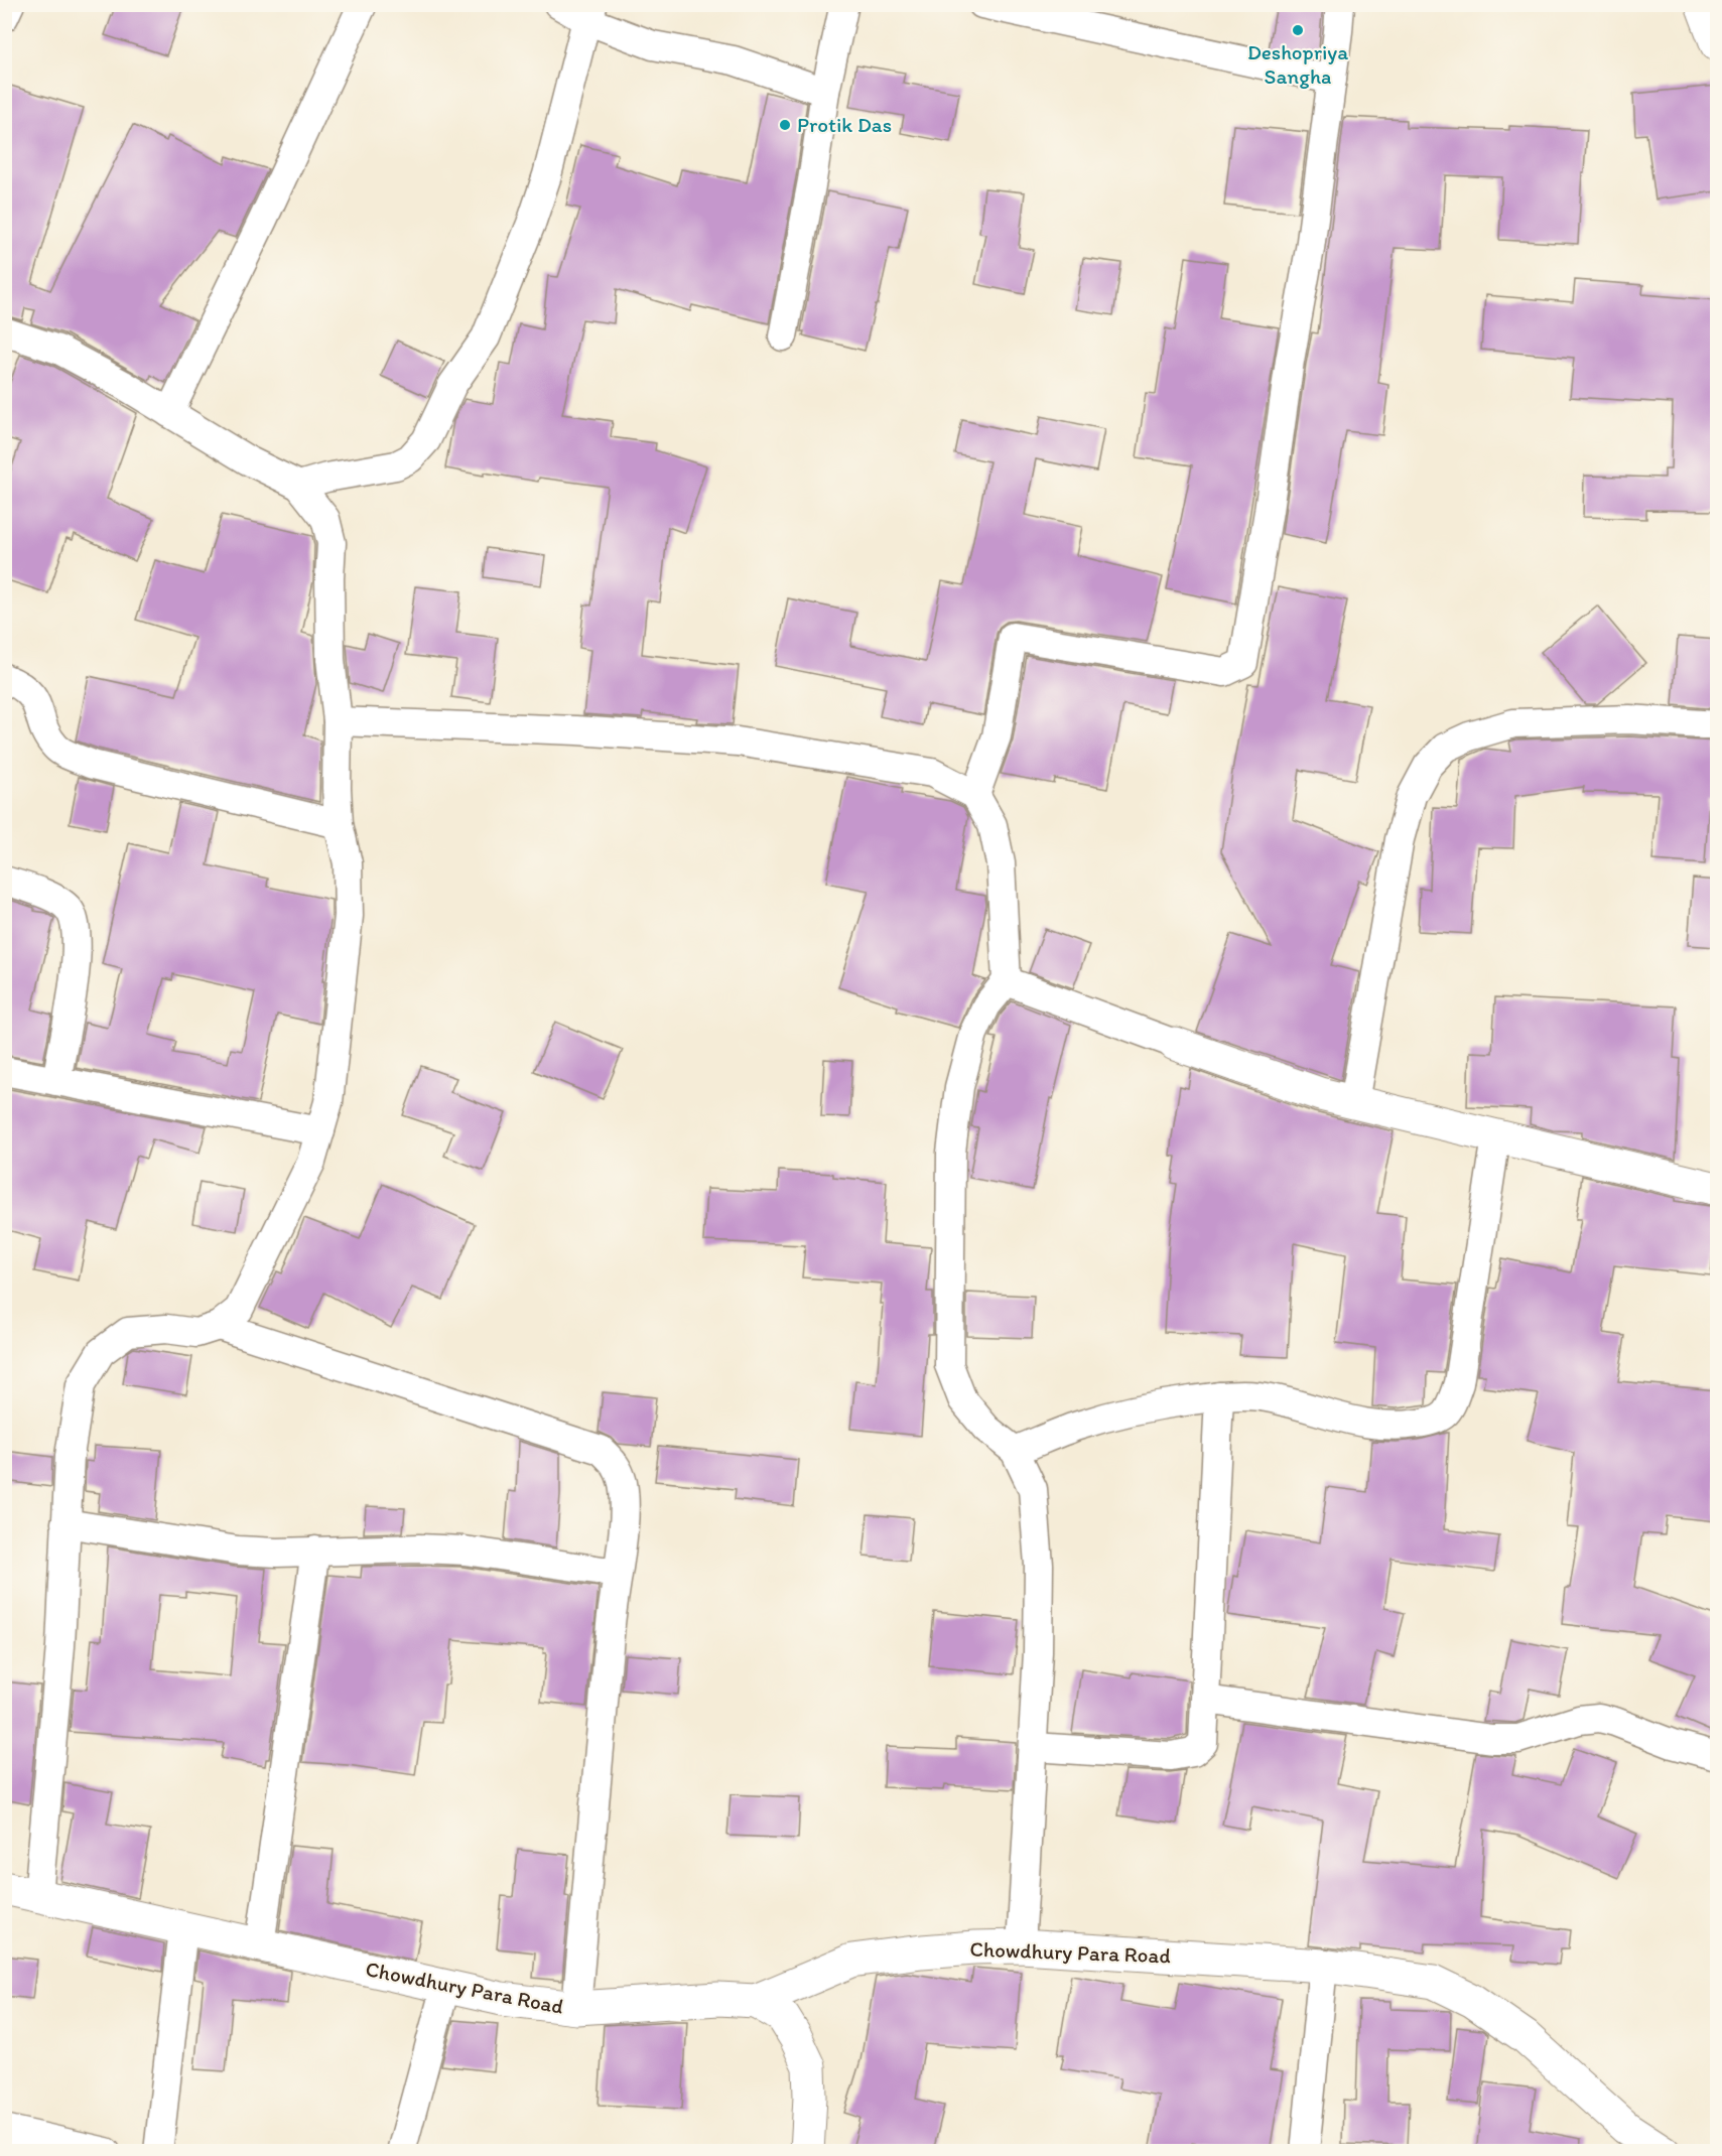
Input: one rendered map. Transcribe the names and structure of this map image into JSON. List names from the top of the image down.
{
  "streets": {
    "street": ["Chowdhury Para Road"]
  },
  "places": ["Deshopriya Sangha", "Protik Das"]
}
